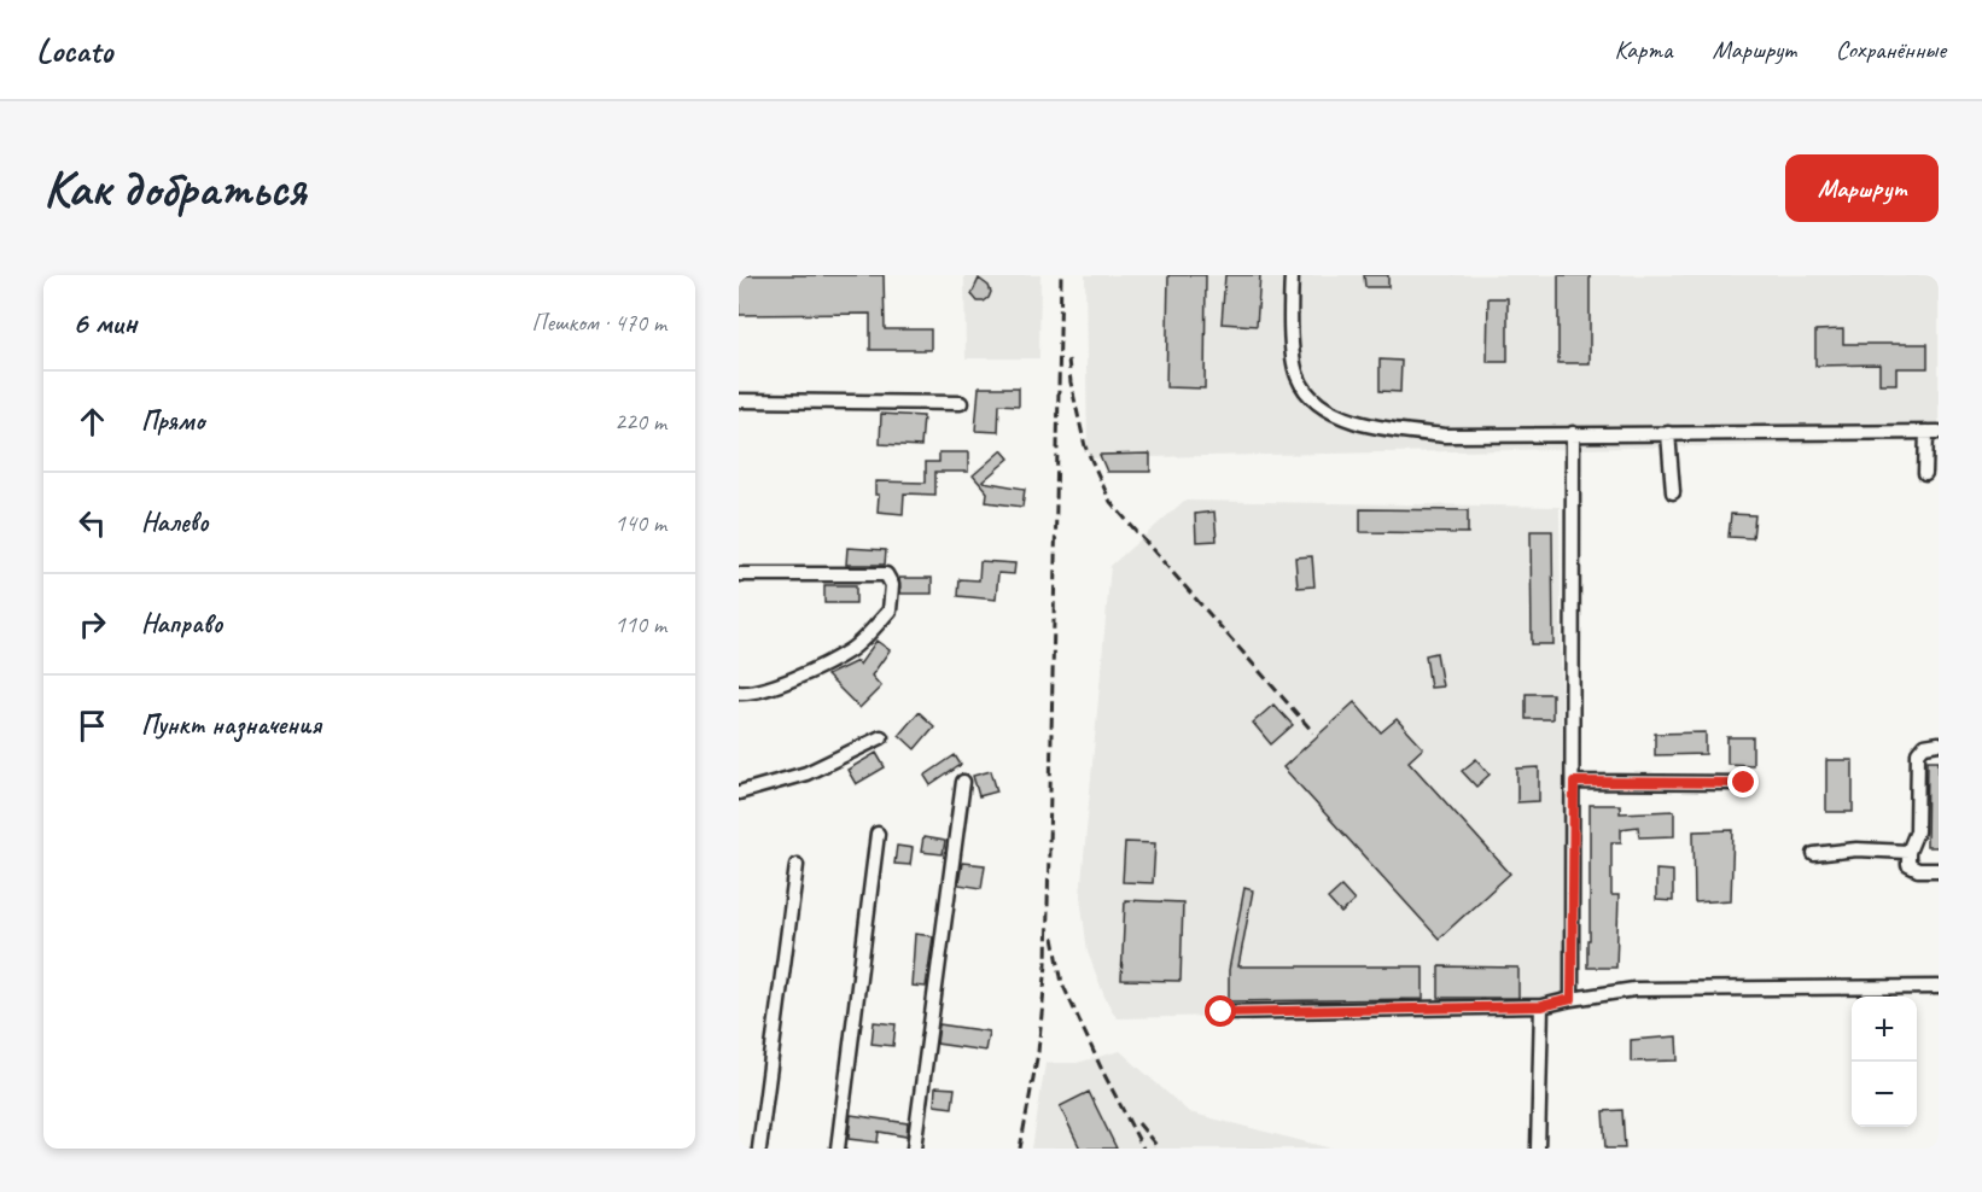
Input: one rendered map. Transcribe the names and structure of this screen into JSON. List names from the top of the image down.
{
  "page": {
    "header": "Locato",
    "nav": ["Карта", "Маршрут", "Сохранённые"],
    "buttons": "Маршрут",
    "title": "Как добраться",
    "heading": ["6 мин", "Пешком · 470 m"],
    "list": [
      ["Прямо", "220 m"],
      ["Налево", "140 m"],
      ["Направо", "110 m"],
      "Пункт назначения"
    ],
    "map_buttons": ["+", "−"]
  }
}
